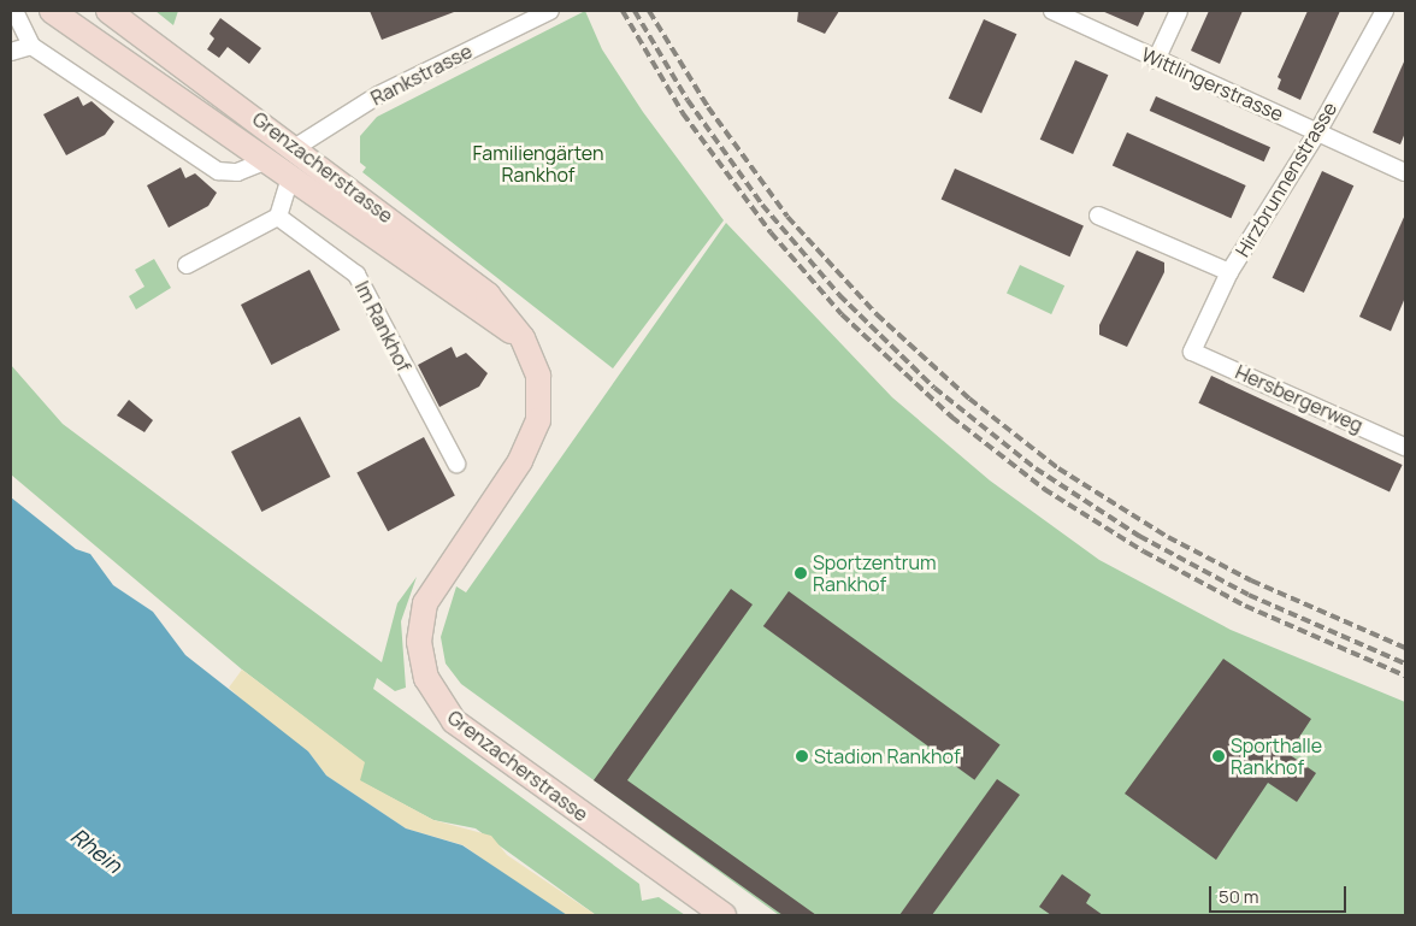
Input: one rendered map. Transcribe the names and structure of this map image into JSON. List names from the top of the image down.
{
  "streets": {
    "main road": ["Grenzacherstrasse"],
    "street": [
      "Rankstrasse",
      "Wittlingerstrasse",
      "Hirzbrunnenstrasse",
      "Im Rankhof",
      "Hersbergerweg"
    ]
  },
  "crossings": [
    ["Rankstrasse", "Grenzacherstrasse"],
    ["Wittlingerstrasse", "Hirzbrunnenstrasse"],
    ["Hirzbrunnenstrasse", "Hersbergerweg"]
  ],
  "water": ["Rhein"],
  "parks": ["Familiengärten Rankhof"],
  "places": ["Sportzentrum Rankhof", "Stadion Rankhof", "Sporthalle Rankhof"],
  "scale_bar": "50 m"
}
